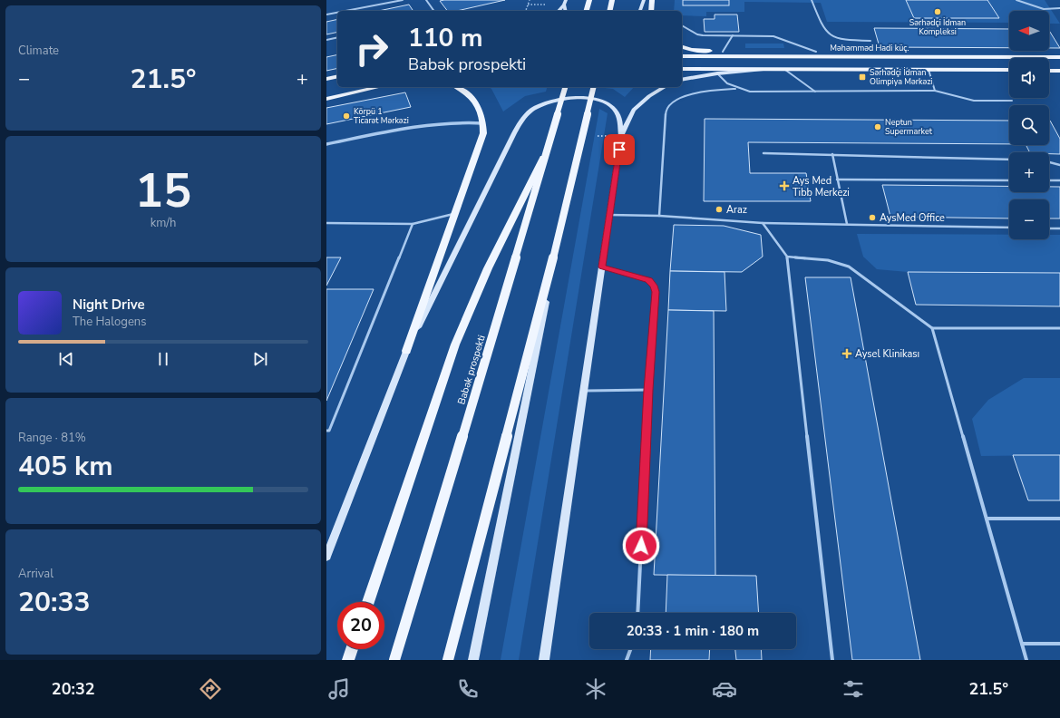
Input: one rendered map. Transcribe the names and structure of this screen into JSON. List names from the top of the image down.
{
  "streets": {
    "main road": ["Məhəmməd Hadi küç.", "Babək prospekti"]
  },
  "places": {
    "other": [
      "Sərhədçi İdman Kompleksi",
      "Körpü 1 Ticarət Mərkəzi",
      "Neptun Supermarket",
      "Araz",
      "AysMed Office"
    ],
    "transit": ["Sərhədçi İdman Olimpiya Mərkəzi"],
    "health": ["Ays Med Tibb Merkezi", "Aysel Klinikası"]
  },
  "north": "left",
  "page": {
    "tile": [
      "Climate",
      ["15", "km/h"],
      ["Range · 81%", "405 km"],
      ["Arrival", "20:33"]
    ],
    "map_buttons": ["+", "−"],
    "turn": ["110 m", "Babək prospekti"],
    "heat": ["−", "21.5°", "+"],
    "song": ["Night Drive", "The Halogens"],
    "limit": "20",
    "trip": "20:33 · 1 min · 180 m",
    "tabs": ["20:32", "21.5°"]
  }
}
